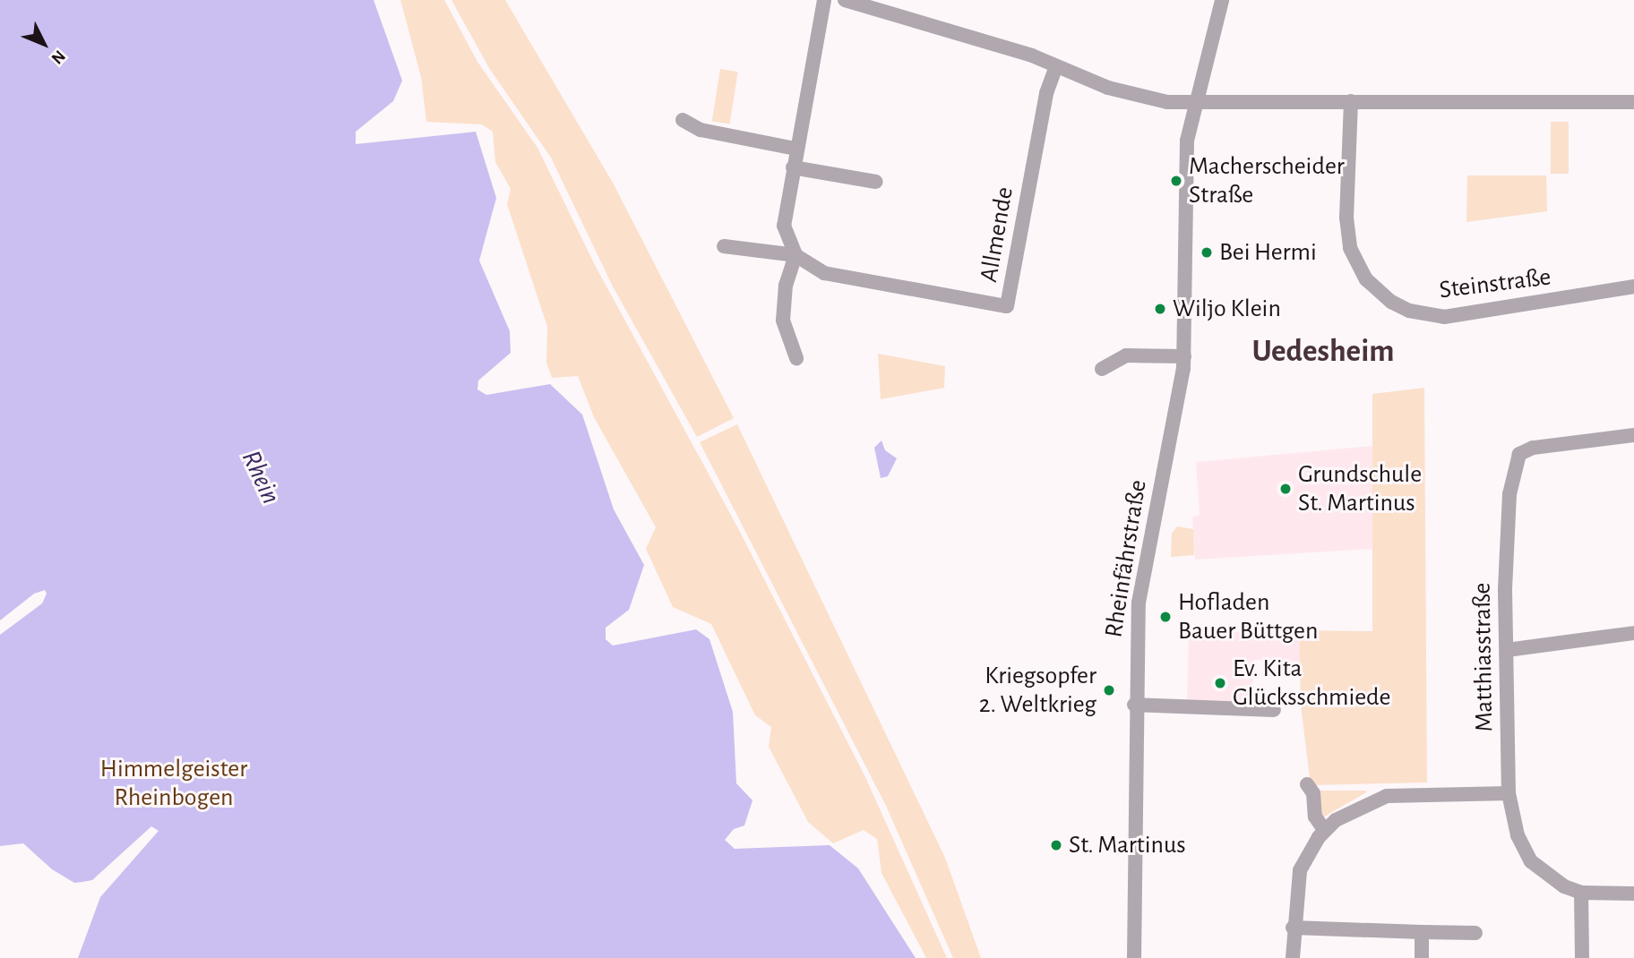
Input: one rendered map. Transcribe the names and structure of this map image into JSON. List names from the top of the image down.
{
  "streets": {
    "street": [
      "Allmende",
      "Steinstraße",
      "Rheinfährstraße",
      "Matthiasstraße"
    ]
  },
  "districts": ["Uedesheim"],
  "water": ["Rhein"],
  "parks": ["Himmelgeister Rheinbogen"],
  "places": [
    "Macherscheider Straße",
    "Bei Hermi",
    "Wiljo Klein",
    "Grundschule St. Martinus",
    "Hofladen Bauer Büttgen",
    "Ev. Kita Glücksschmiede",
    "Kriegsopfer 2. Weltkrieg",
    "St. Martinus"
  ],
  "north": "bottom right"
}
